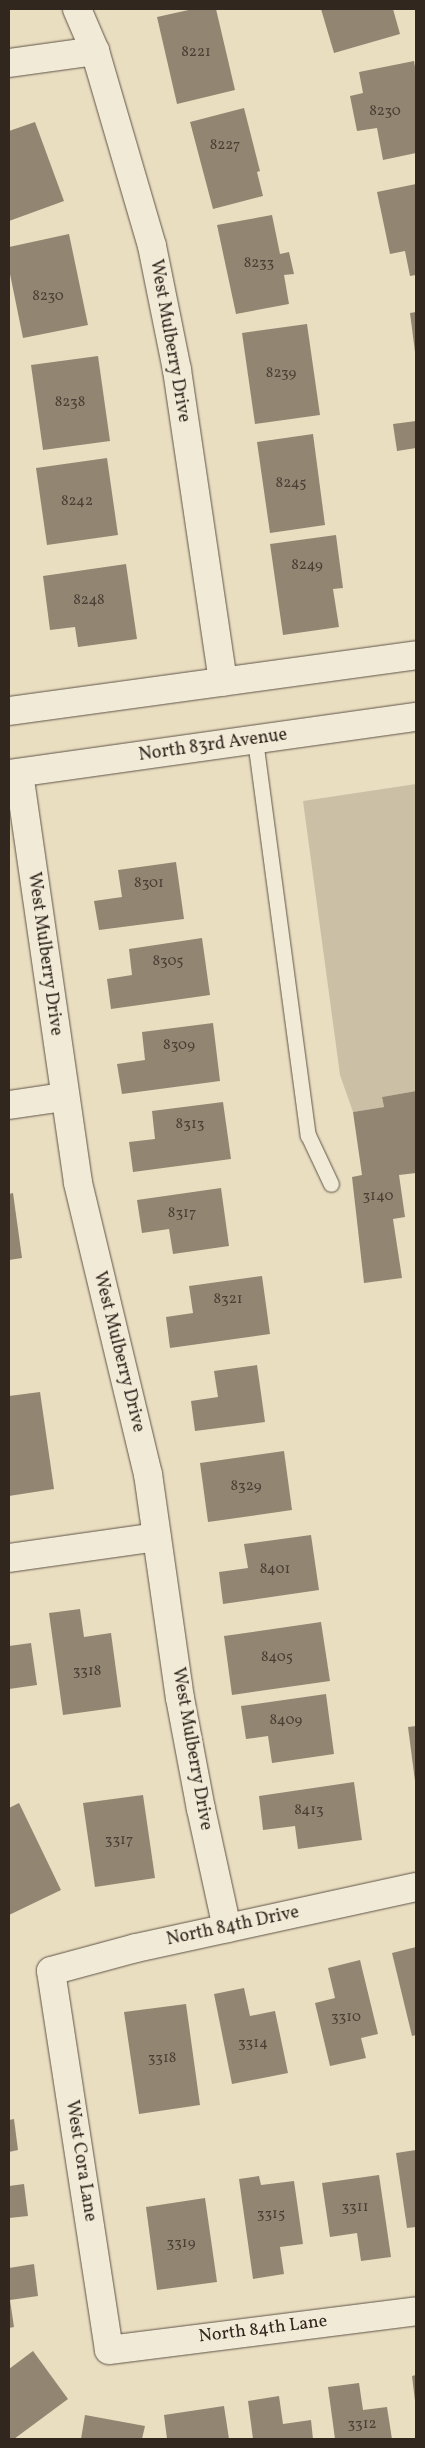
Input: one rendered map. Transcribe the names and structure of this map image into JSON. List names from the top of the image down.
{
  "streets": {
    "street": [
      "West Mulberry Drive",
      "North 83rd Avenue",
      "North 84th Drive",
      "West Cora Lane",
      "North 84th Lane"
    ]
  },
  "crossings": [
    ["West Mulberry Drive", "North 83rd Avenue"],
    ["West Mulberry Drive", "North 84th Drive"],
    ["North 84th Drive", "West Cora Lane"],
    ["West Cora Lane", "North 84th Lane"]
  ],
  "house_numbers": [
    "8221",
    "8230",
    "8227",
    "8233",
    "8230",
    "8239",
    "8238",
    "8245",
    "8242",
    "8249",
    "8248",
    "8301",
    "8305",
    "8309",
    "8313",
    "3140",
    "8317",
    "8321",
    "8329",
    "8401",
    "8405",
    "3318",
    "8409",
    "8413",
    "3317",
    "3310",
    "3314",
    "3318",
    "3311",
    "3315",
    "3319",
    "3312"
  ]
}
